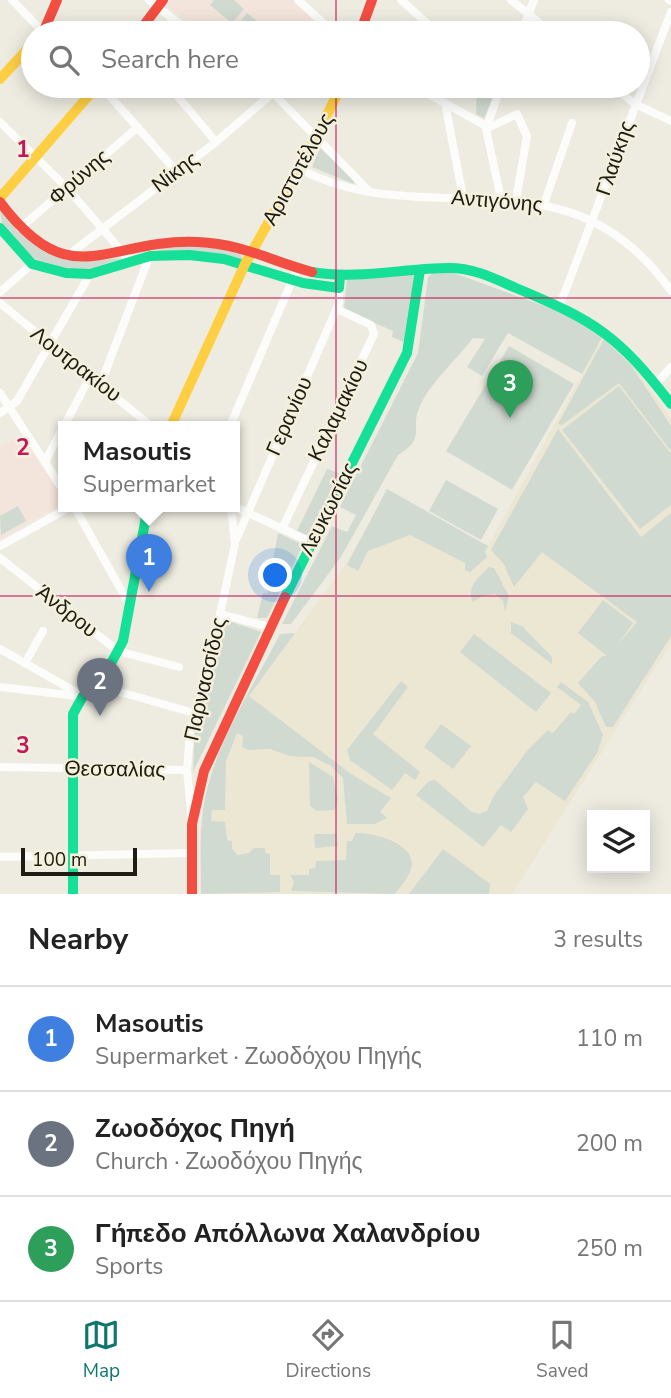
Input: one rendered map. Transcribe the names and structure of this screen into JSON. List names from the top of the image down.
{
  "streets": {
    "street": [
      "Γλαύκης",
      "Αριστοτέλους",
      "Νίκης",
      "Φρύνης",
      "Αντιγόνης",
      "Λουτρακίου",
      "Καλαμακίου",
      "Γερανίου",
      "Λευκωσίας",
      "Άνδρου",
      "Παρνασσίδος",
      "Θεσσαλίας"
    ]
  },
  "crossings": [
    ["Γλαύκης", "Αντιγόνης"],
    ["Αριστοτέλους", "Αντιγόνης"],
    ["Καλαμακίου", "Γερανίου"],
    ["Γερανίου", "Παρνασσίδος"],
    ["Λευκωσίας", "Παρνασσίδος"],
    ["Παρνασσίδος", "Θεσσαλίας"]
  ],
  "scale_bar": "100 m",
  "page": {
    "search": "Search here",
    "pins": ["3", "1", "2"],
    "popup": ["Masoutis", "Supermarket"],
    "scale": "100 m",
    "heading": ["Nearby", "3 results"],
    "list": [
      {
        "mark": "1",
        "name": "Masoutis",
        "note": "Supermarket · Ζωοδόχου Πηγής",
        "value": "110 m"
      },
      {
        "mark": "2",
        "name": "Ζωοδόχος Πηγή",
        "note": "Church · Ζωοδόχου Πηγής",
        "value": "200 m"
      },
      {
        "mark": "3",
        "name": "Γήπεδο Απόλλωνα Χαλανδρίου",
        "note": "Sports",
        "value": "250 m"
      }
    ],
    "nav": ["Map", "Directions", "Saved"]
  },
  "grid": {
    "rows": ["1", "2", "3"]
  }
}
